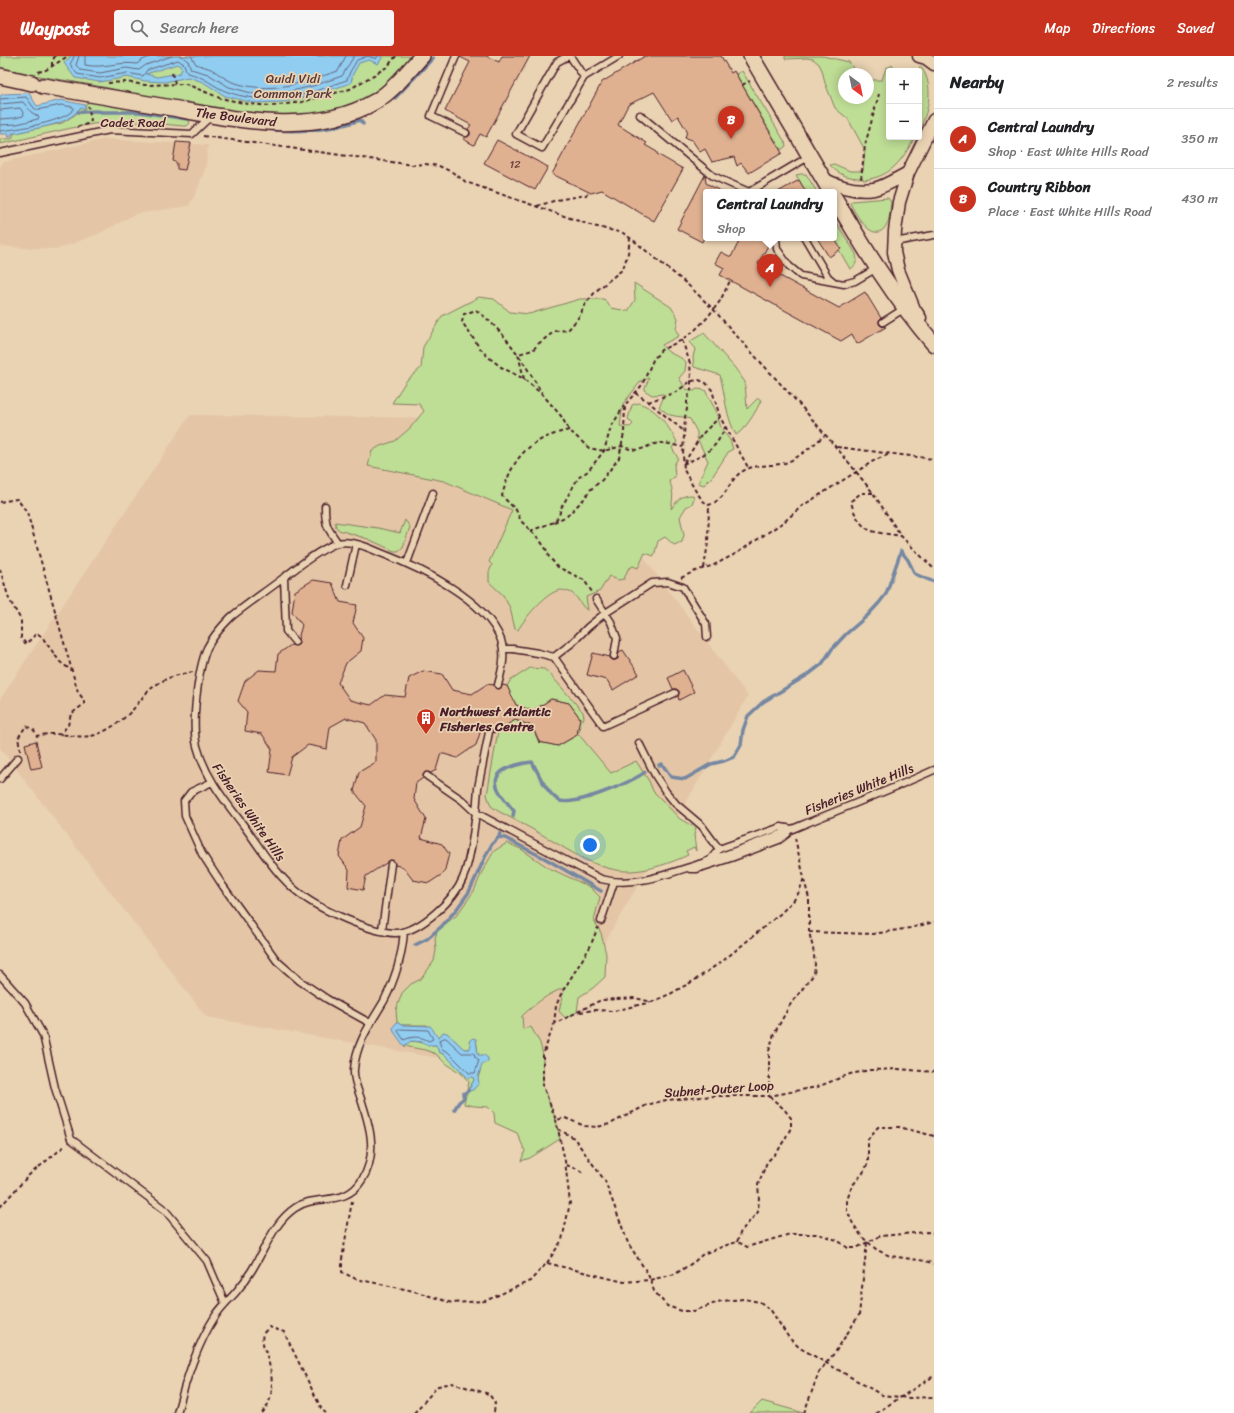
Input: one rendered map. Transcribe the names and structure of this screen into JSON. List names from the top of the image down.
{
  "streets": {
    "street": ["The Boulevard"],
    "lane": ["Cadet Road", "Fisheries White Hills"],
    "path": ["Subnet-Outer Loop"]
  },
  "parks": ["Quidi Vidi Common Park"],
  "places": {
    "building": ["Northwest Atlantic Fisheries Centre"]
  },
  "house_numbers": ["12"],
  "north": "bottom right",
  "page": {
    "header": "Waypost",
    "search": "Search here",
    "nav": ["Map", "Directions", "Saved"],
    "heading": ["Nearby", "2 results"],
    "map_buttons": ["+", "−"],
    "pins": ["B", "A"],
    "list": [
      {
        "mark": "A",
        "name": "Central Laundry",
        "note": "Shop · East White Hills Road",
        "value": "350 m"
      },
      {
        "mark": "B",
        "name": "Country Ribbon",
        "note": "Place · East White Hills Road",
        "value": "430 m"
      }
    ],
    "popup": ["Central Laundry", "Shop"]
  }
}
